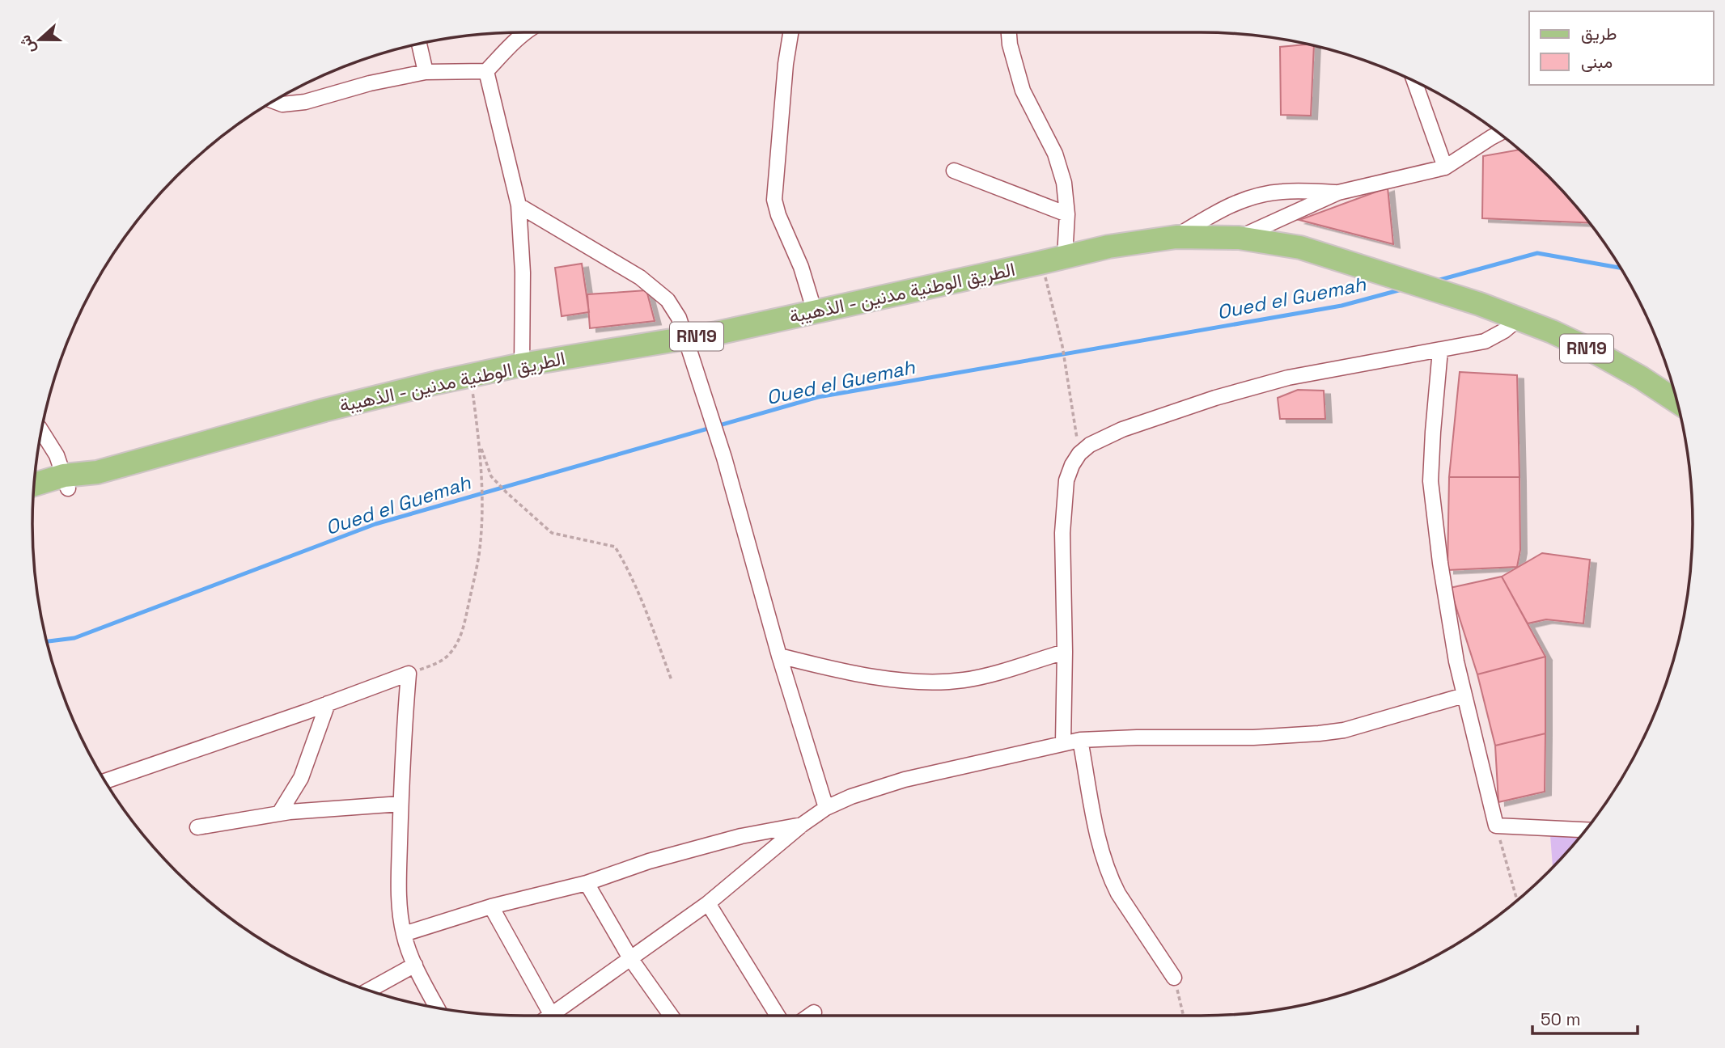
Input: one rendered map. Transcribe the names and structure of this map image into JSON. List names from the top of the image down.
{
  "streets": {
    "main road": ["الطريق الوطنية مدنين - الذهيبة", "RN19"]
  },
  "water": ["Oued el Guemah"],
  "legend": ["طريق", "مبنى"],
  "scale_bar": "50 m",
  "north": "left"
}
